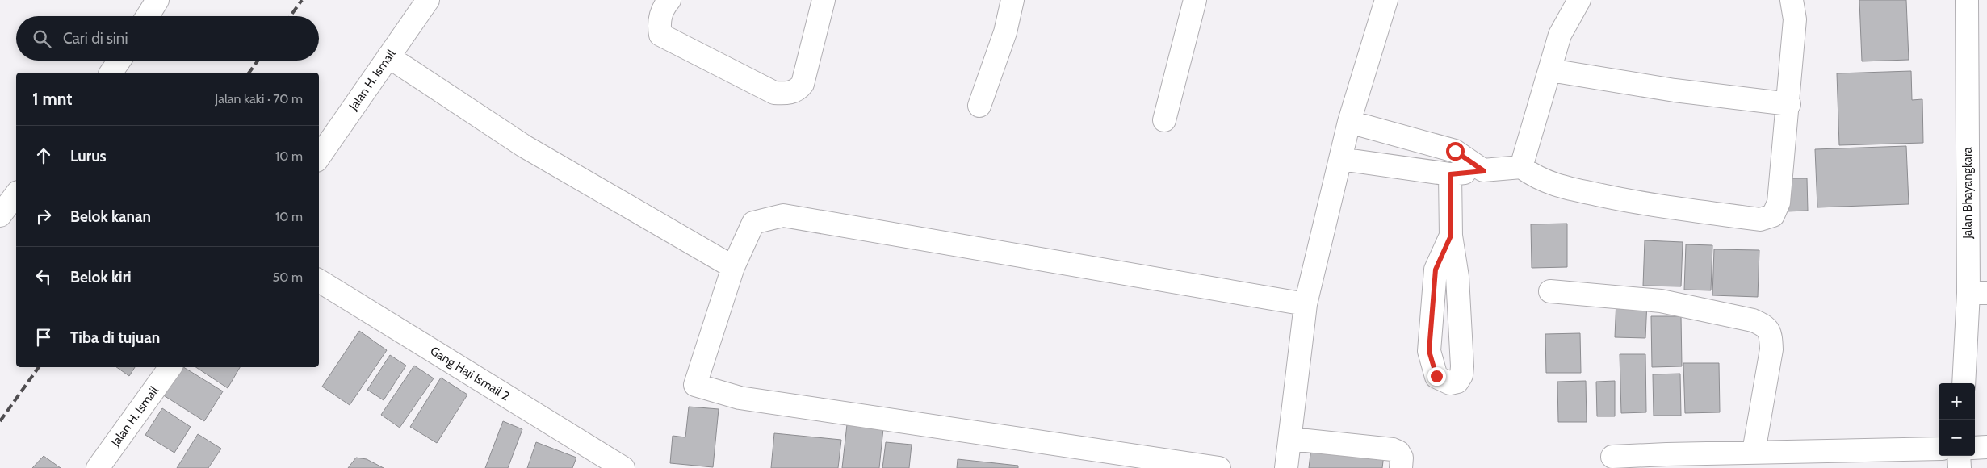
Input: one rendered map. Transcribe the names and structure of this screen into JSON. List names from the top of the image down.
{
  "streets": {
    "street": ["Jalan H. Ismail", "Jalan Bhayangkara", "Gang Haji Ismail 2"]
  },
  "page": {
    "search": "Cari di sini",
    "heading": ["1 mnt", "Jalan kaki · 70 m"],
    "list": [
      ["Lurus", "10 m"],
      ["Belok kanan", "10 m"],
      ["Belok kiri", "50 m"],
      "Tiba di tujuan"
    ],
    "map_buttons": ["+", "−"]
  }
}
